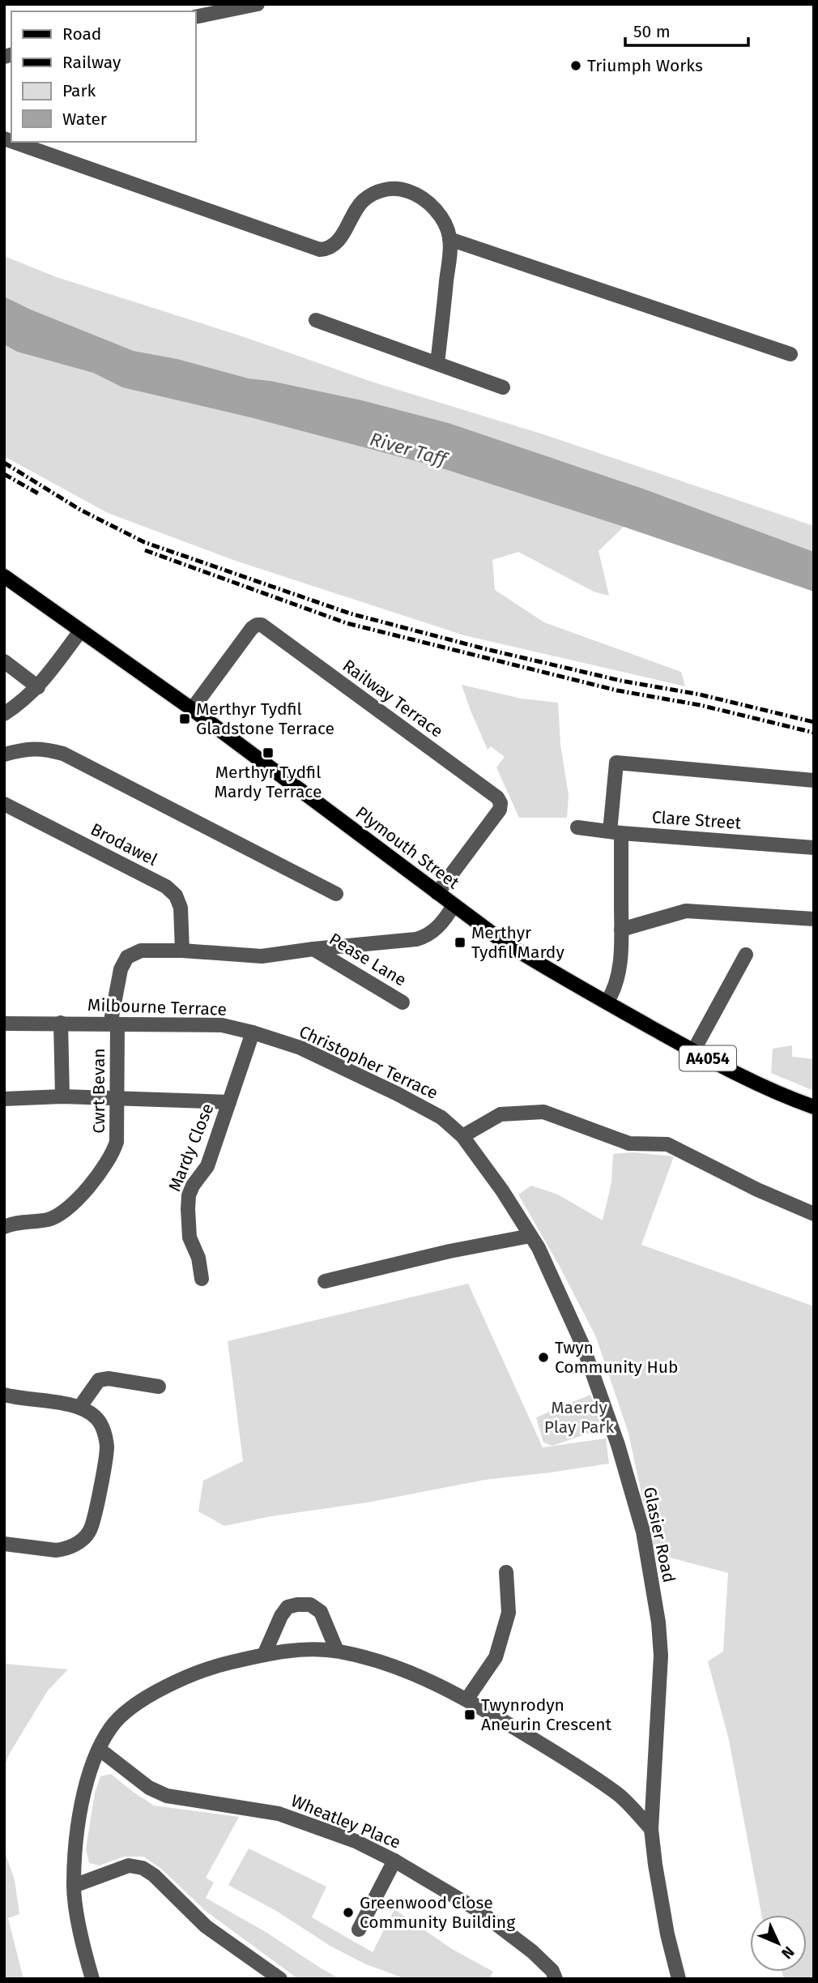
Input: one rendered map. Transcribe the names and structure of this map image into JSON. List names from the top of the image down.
{
  "streets": {
    "main road": ["Plymouth Street", "A4054"],
    "street": [
      "Railway Terrace",
      "Clare Street",
      "Brodawel",
      "Pease Lane",
      "Milbourne Terrace",
      "Christopher Terrace",
      "Cwrt Bevan",
      "Mardy Close",
      "Glasier Road",
      "Wheatley Place"
    ]
  },
  "crossings": [
    ["Railway Terrace", "Plymouth Street"],
    ["Brodawel", "Cwrt Bevan"],
    ["Milbourne Terrace", "Christopher Terrace"],
    ["Milbourne Terrace", "Cwrt Bevan"],
    ["Milbourne Terrace", "Mardy Close"],
    ["Christopher Terrace", "Mardy Close"],
    ["Christopher Terrace", "Glasier Road"]
  ],
  "water": ["River Taff"],
  "parks": ["Maerdy Play Park"],
  "places": {
    "other": ["Triumph Works", "Twyn Community Hub", "Greenwood Close Community Building"],
    "transit": [
      "Merthyr Tydfil Gladstone Terrace",
      "Merthyr Tydfil Mardy Terrace",
      "Merthyr Tydfil Mardy",
      "Twynrodyn Aneurin Crescent"
    ]
  },
  "legend": [
    "Road",
    "Railway",
    "Park",
    "Water"
  ],
  "scale_bar": "50 m",
  "north": "bottom right"
}
